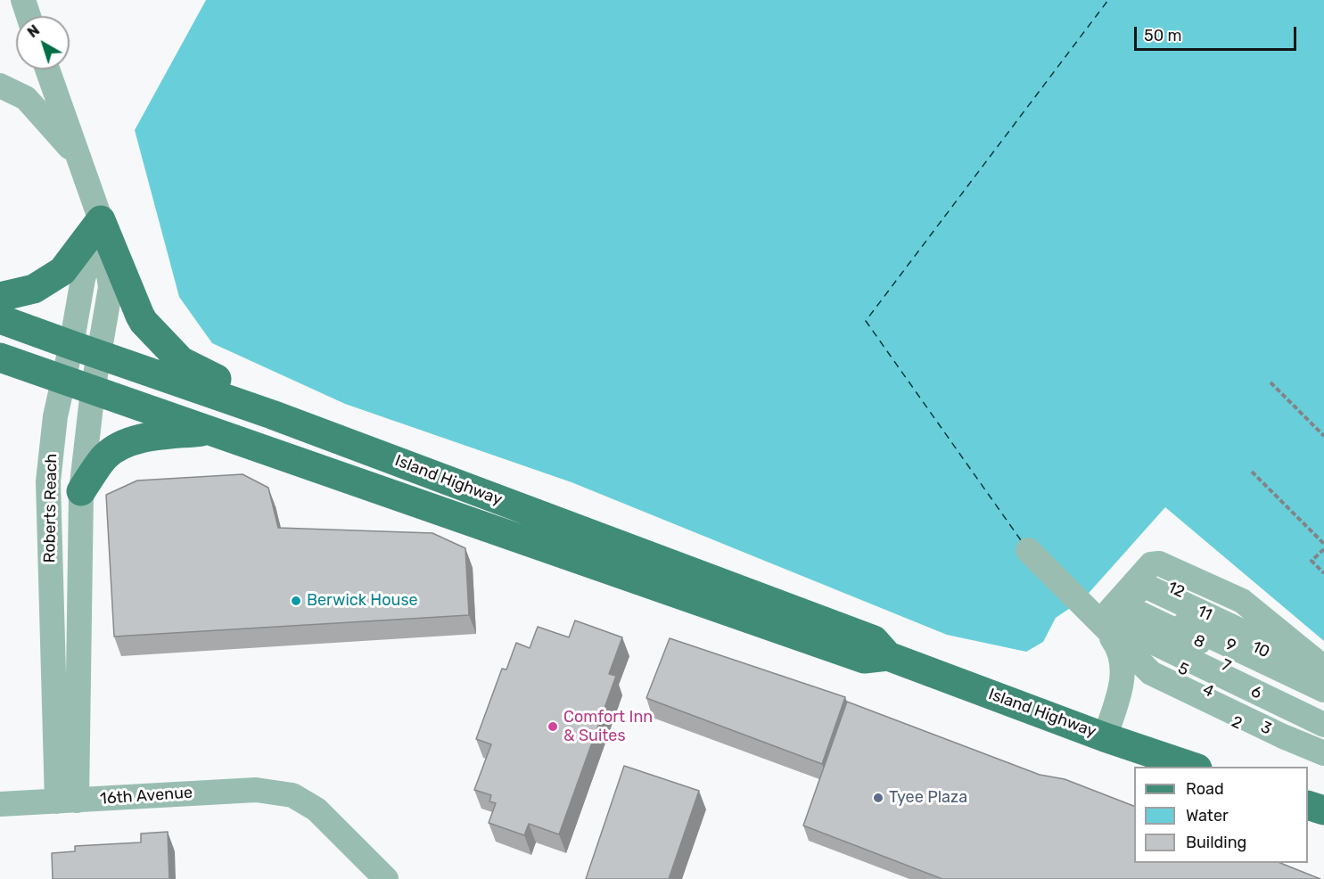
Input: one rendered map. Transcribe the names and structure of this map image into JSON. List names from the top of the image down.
{
  "streets": {
    "main road": ["Island Highway"],
    "street": [
      "Roberts Reach",
      "12",
      "11",
      "8",
      "9",
      "10",
      "5",
      "4",
      "2",
      "3",
      "16th Avenue"
    ]
  },
  "crossings": [
    ["Island Highway", "Roberts Reach"],
    ["Roberts Reach", "16th Avenue"],
    ["12", "11"],
    ["12", "8"],
    ["12", "9"],
    ["12", "10"],
    ["11", "8"],
    ["11", "9"],
    ["11", "10"],
    ["8", "9"],
    ["8", "10"],
    ["8", "5"],
    ["9", "10"],
    ["5", "4"],
    ["5", "2"],
    ["5", "3"],
    ["4", "2"],
    ["4", "3"],
    ["2", "3"]
  ],
  "places": ["Berwick House", "Comfort Inn & Suites", "Tyee Plaza"],
  "legend": ["Road", "Water", "Building"],
  "scale_bar": "50 m",
  "north": "top left"
}
